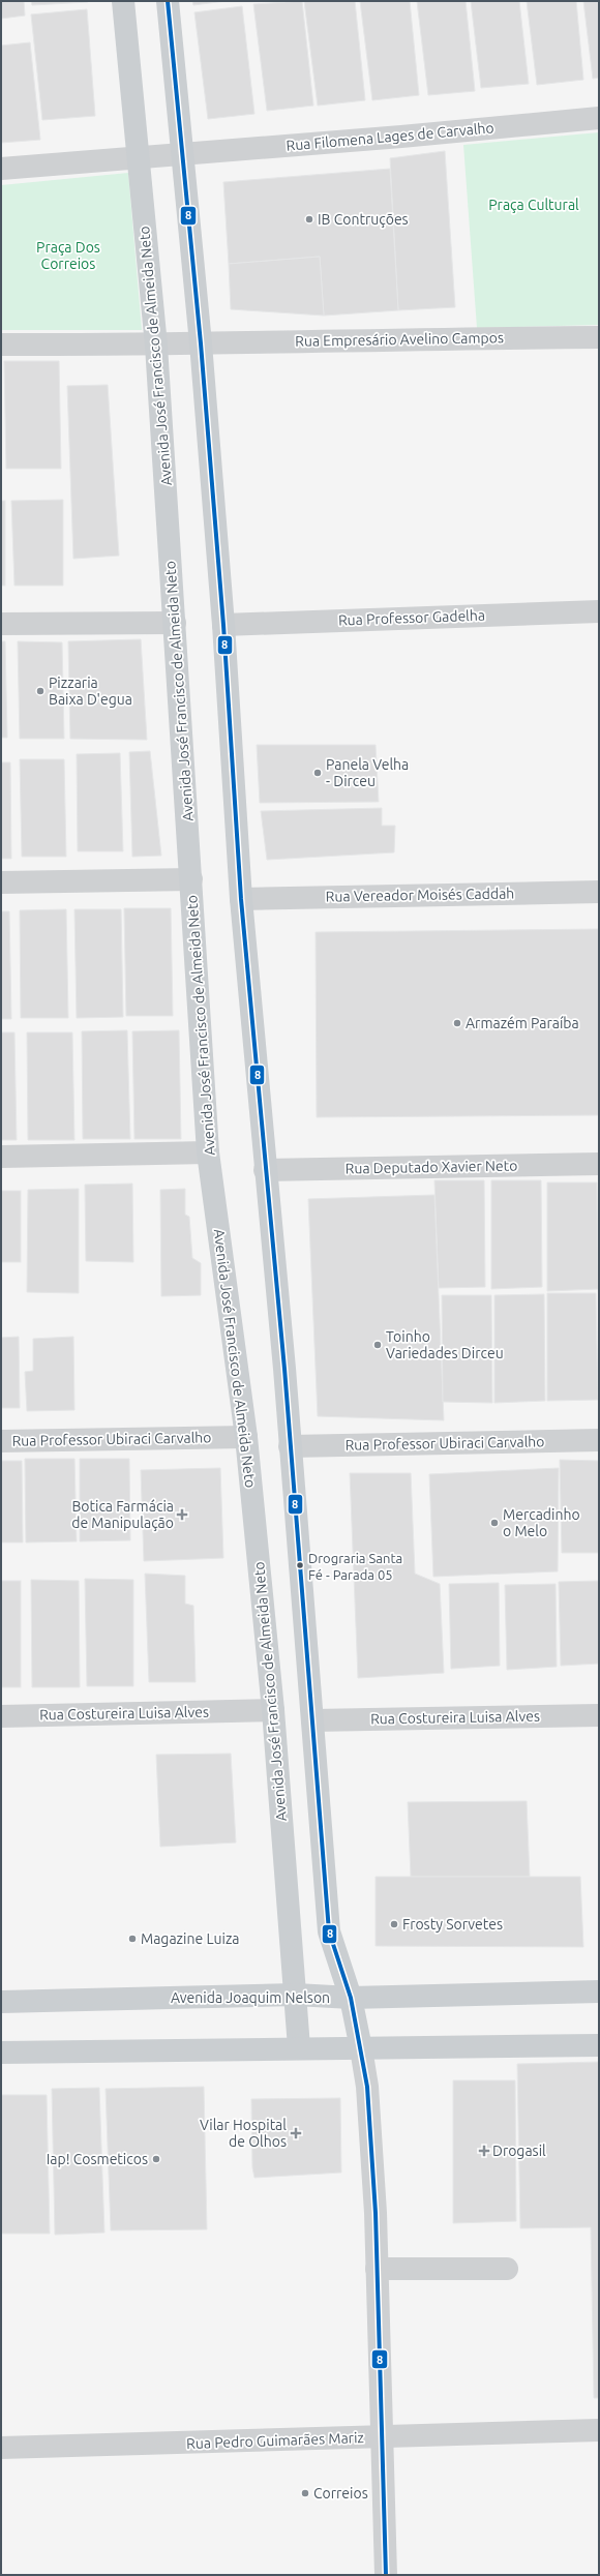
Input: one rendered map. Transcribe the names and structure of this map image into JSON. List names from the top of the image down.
{
  "streets": {
    "main road": ["Avenida José Francisco de Almeida Neto", "Avenida Joaquim Nelson"],
    "street": [
      "Rua Filomena Lages de Carvalho",
      "Rua Empresário Avelino Campos",
      "Rua Professor Gadelha",
      "Rua Vereador Moisés Caddah",
      "Rua Deputado Xavier Neto",
      "Rua Professor Ubiraci Carvalho",
      "Rua Costureira Luisa Alves",
      "Rua Pedro Guimarães Mariz"
    ]
  },
  "crossings": [
    ["Rua Filomena Lages de Carvalho", "Avenida José Francisco de Almeida Neto"],
    ["Rua Empresário Avelino Campos", "Avenida José Francisco de Almeida Neto"],
    ["Avenida José Francisco de Almeida Neto", "Rua Professor Ubiraci Carvalho"],
    ["Avenida José Francisco de Almeida Neto", "Rua Costureira Luisa Alves"],
    ["Avenida José Francisco de Almeida Neto", "Avenida Joaquim Nelson"]
  ],
  "parks": ["Praça Cultural", "Praça Dos Correios"],
  "places": {
    "other": [
      "IB Contruções",
      "Pizzaria Baixa D'egua",
      "Panela Velha - Dirceu",
      "Armazém Paraíba",
      "Toinho Variedades Dirceu",
      "Mercadinho o Melo",
      "Drograria Santa Fé - Parada 05",
      "Frosty Sorvetes",
      "Magazine Luiza",
      "Iap! Cosmeticos",
      "Correios"
    ],
    "health": ["Botica Farmácia de Manipulação", "Vilar Hospital de Olhos", "Drogasil"]
  },
  "lines": ["transit line 8"]
}
